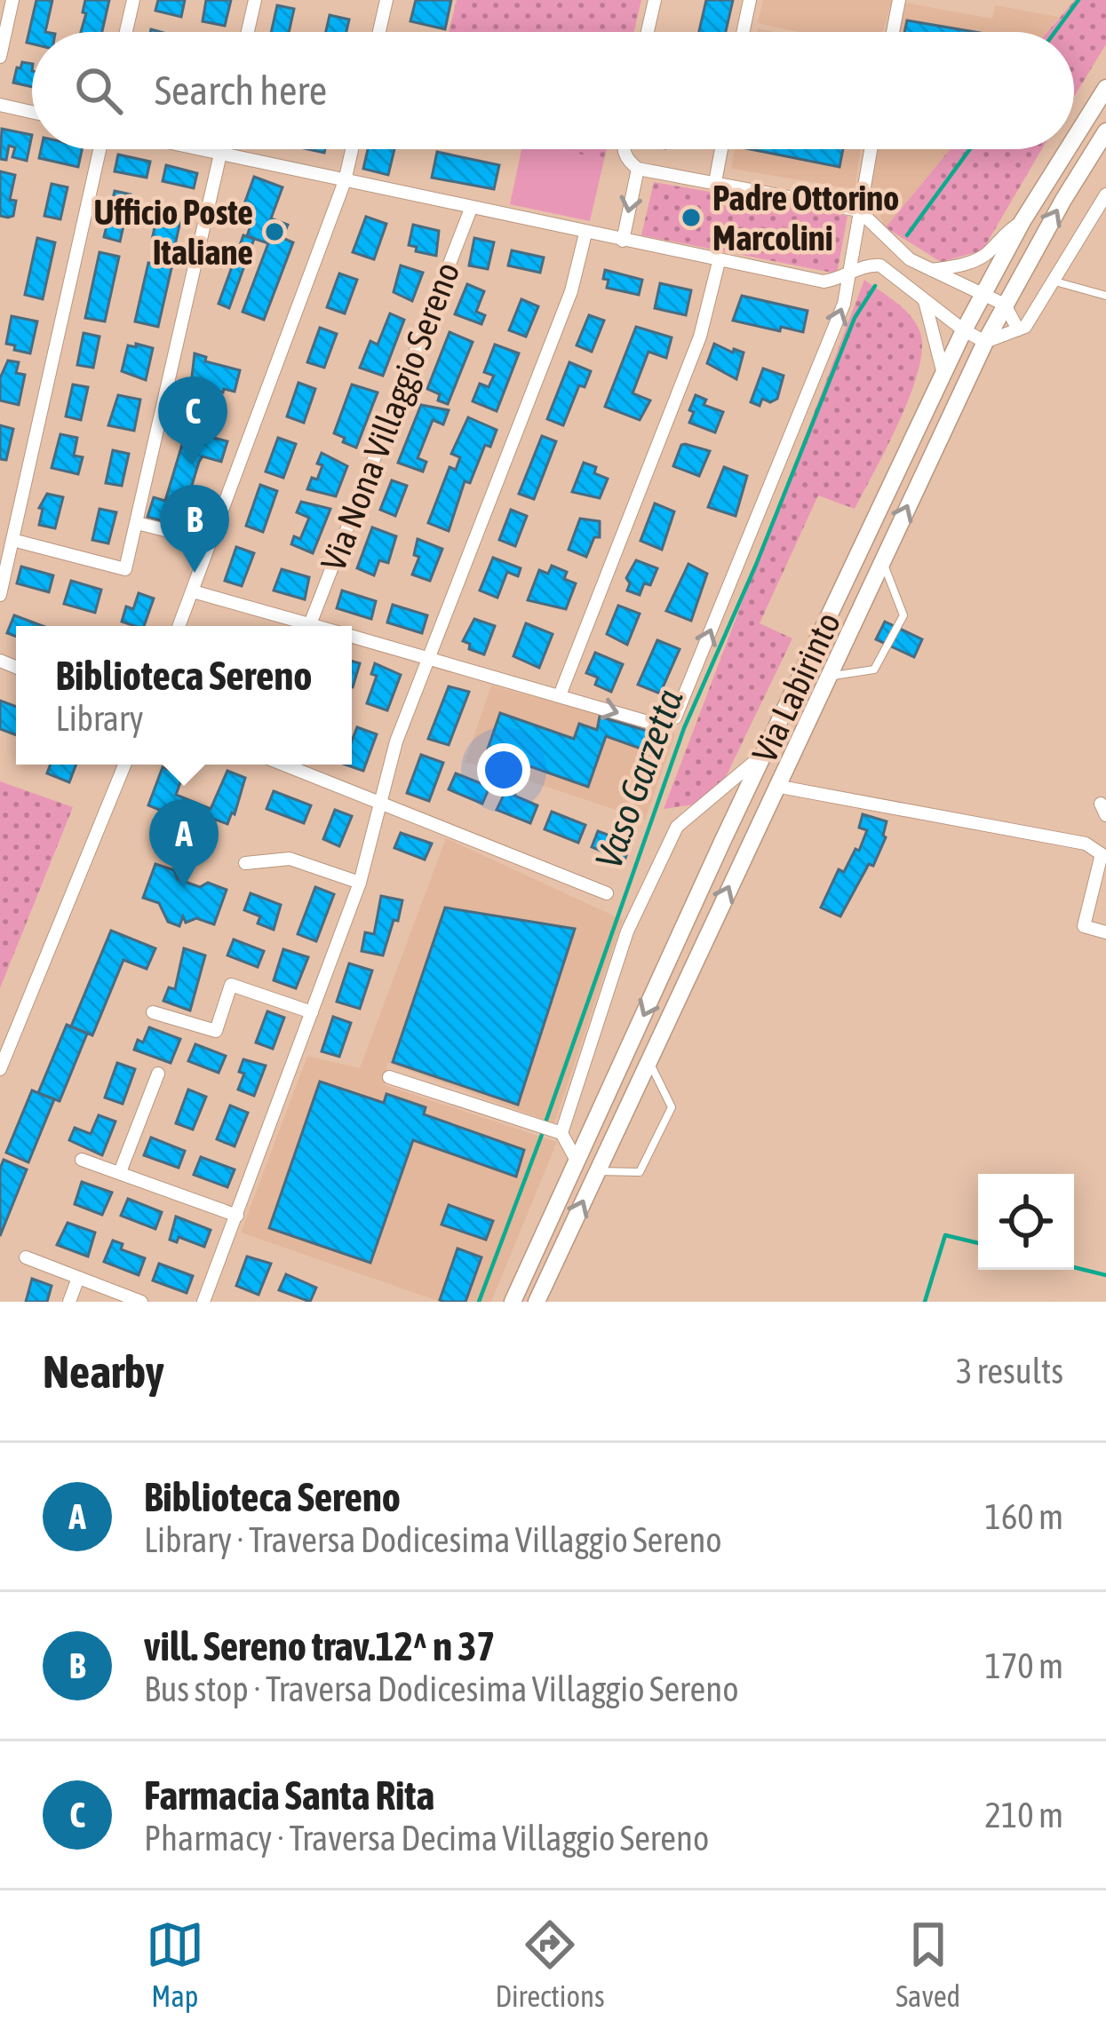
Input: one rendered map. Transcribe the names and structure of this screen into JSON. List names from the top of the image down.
{
  "streets": {
    "street": ["Via Nona Villaggio Sereno", "Via Labirinto"]
  },
  "water": ["Vaso Garzetta"],
  "places": ["Padre Ottorino Marcolini", "Ufficio Poste Italiane"],
  "page": {
    "search": "Search here",
    "pins": ["C", "B", "A"],
    "popup": ["Biblioteca Sereno", "Library"],
    "heading": ["Nearby", "3 results"],
    "list": [
      {
        "mark": "A",
        "name": "Biblioteca Sereno",
        "note": "Library · Traversa Dodicesima Villaggio Sereno",
        "value": "160 m"
      },
      {
        "mark": "B",
        "name": "vill. Sereno trav.12^ n 37",
        "note": "Bus stop · Traversa Dodicesima Villaggio Sereno",
        "value": "170 m"
      },
      {
        "mark": "C",
        "name": "Farmacia Santa Rita",
        "note": "Pharmacy · Traversa Decima Villaggio Sereno",
        "value": "210 m"
      }
    ],
    "nav": ["Map", "Directions", "Saved"]
  }
}
